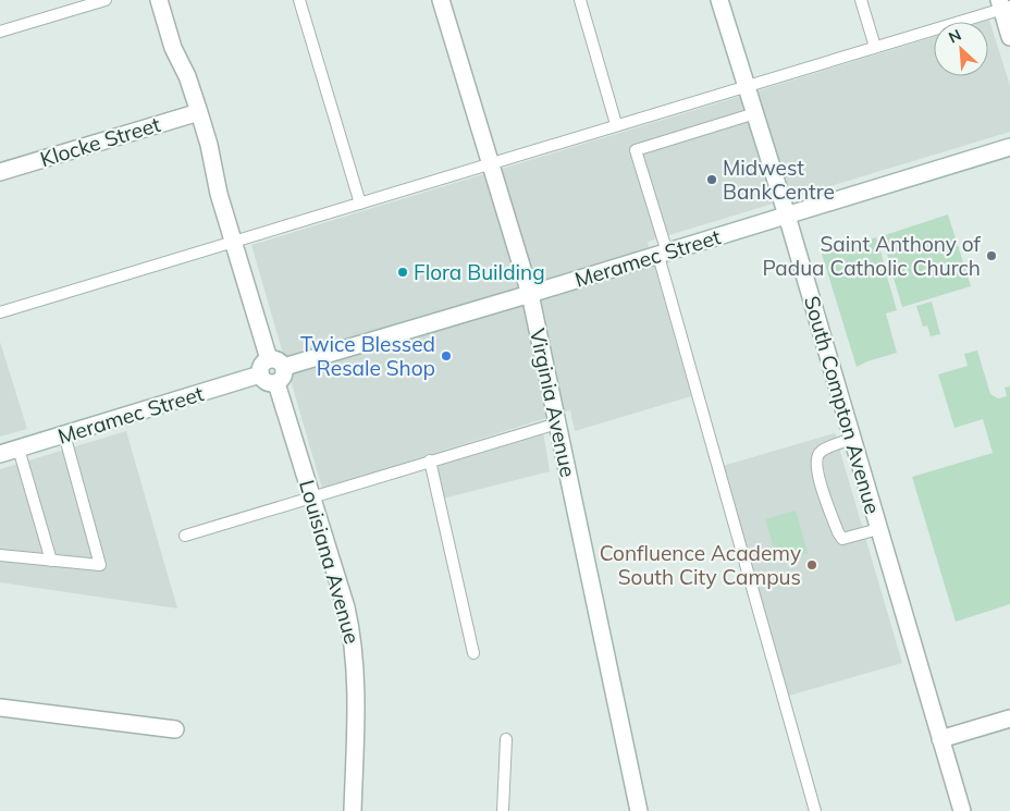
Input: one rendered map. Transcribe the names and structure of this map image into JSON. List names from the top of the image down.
{
  "streets": {
    "street": [
      "Klocke Street",
      "Meramec Street",
      "Virginia Avenue",
      "South Compton Avenue",
      "Louisiana Avenue"
    ]
  },
  "crossings": [
    ["Meramec Street", "Virginia Avenue"],
    ["Meramec Street", "South Compton Avenue"],
    ["Meramec Street", "Louisiana Avenue"]
  ],
  "places": [
    "Midwest BankCentre",
    "Saint Anthony of Padua Catholic Church",
    "Flora Building",
    "Twice Blessed Resale Shop",
    "Confluence Academy South City Campus"
  ],
  "north": "top left"
}
